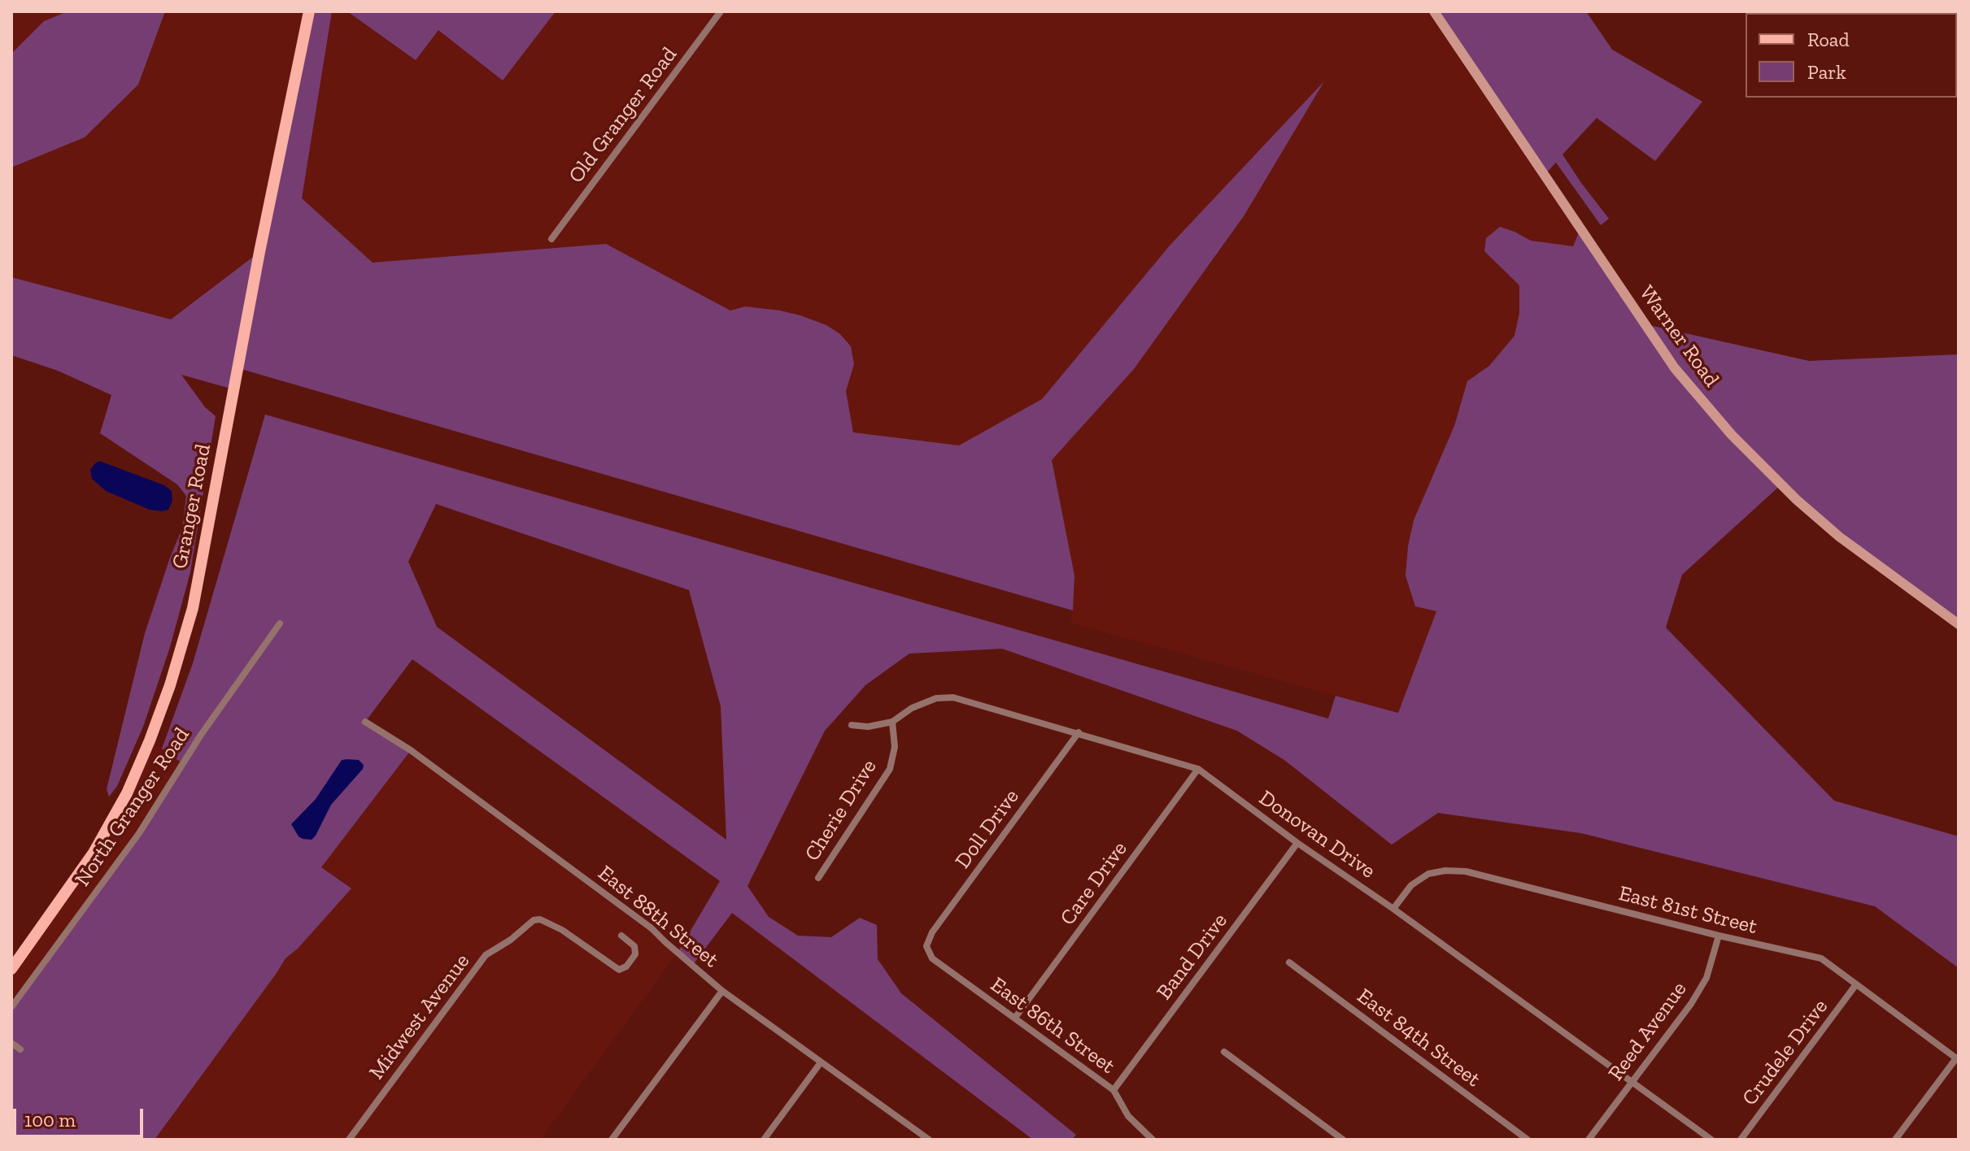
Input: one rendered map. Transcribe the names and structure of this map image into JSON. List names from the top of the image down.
{
  "streets": {
    "main road": ["Warner Road", "Granger Road"],
    "street": [
      "Old Granger Road",
      "North Granger Road",
      "Cherie Drive",
      "Doll Drive",
      "Donovan Drive",
      "Care Drive",
      "East 81st Street",
      "East 88th Street",
      "Band Drive",
      "Midwest Avenue",
      "East 86th Street",
      "Reed Avenue",
      "East 84th Street",
      "Crudele Drive"
    ]
  },
  "crossings": [
    ["Cherie Drive", "Donovan Drive"],
    ["Doll Drive", "Donovan Drive"],
    ["Doll Drive", "East 86th Street"],
    ["Donovan Drive", "Care Drive"],
    ["Donovan Drive", "East 81st Street"],
    ["Donovan Drive", "Band Drive"],
    ["Donovan Drive", "Reed Avenue"],
    ["Care Drive", "East 86th Street"],
    ["East 81st Street", "Reed Avenue"],
    ["East 81st Street", "Crudele Drive"],
    ["Band Drive", "East 86th Street"]
  ],
  "legend": ["Road", "Park"],
  "scale_bar": "100 m"
}
